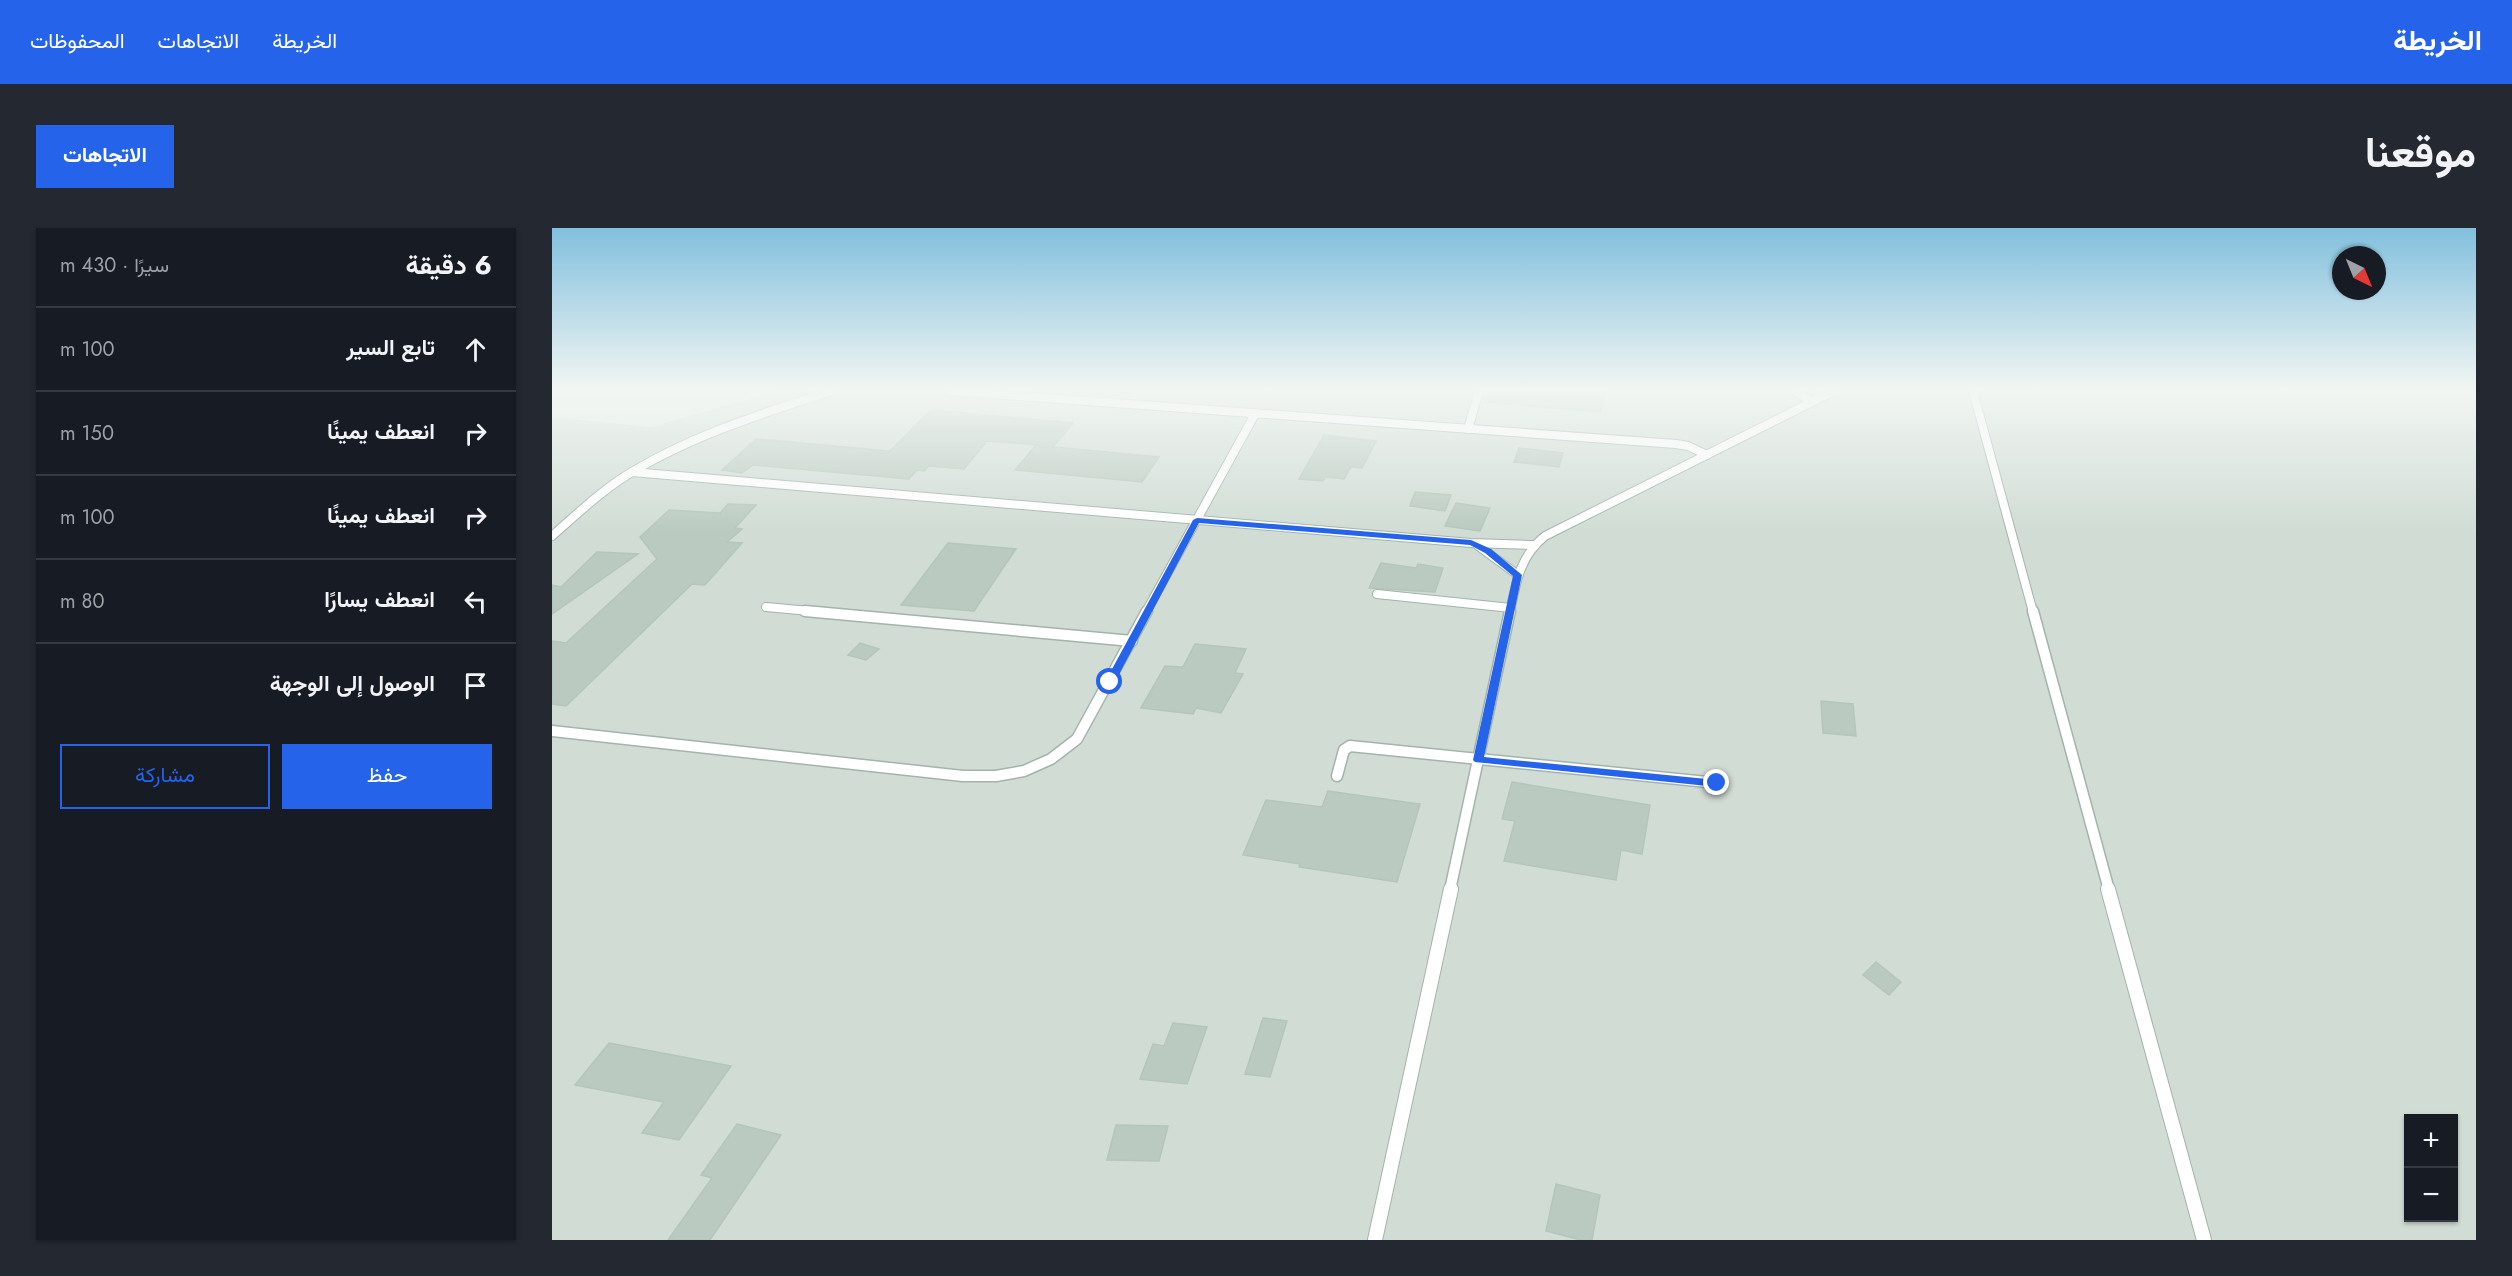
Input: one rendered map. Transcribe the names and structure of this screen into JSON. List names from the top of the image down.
{
  "north": "bottom right",
  "page": {
    "header": "الخريطة",
    "nav": ["الخريطة", "الاتجاهات", "المحفوظات"],
    "title": "موقعنا",
    "buttons": [
      "الاتجاهات",
      ["حفظ", "مشاركة"]
    ],
    "heading": ["6 دقيقة", "سيرًا · 430 m"],
    "list": [
      ["تابع السير", "100 m"],
      ["انعطف يمينًا", "150 m"],
      ["انعطف يمينًا", "100 m"],
      ["انعطف يسارًا", "80 m"],
      "الوصول إلى الوجهة"
    ],
    "map_buttons": ["+", "−"]
  }
}
